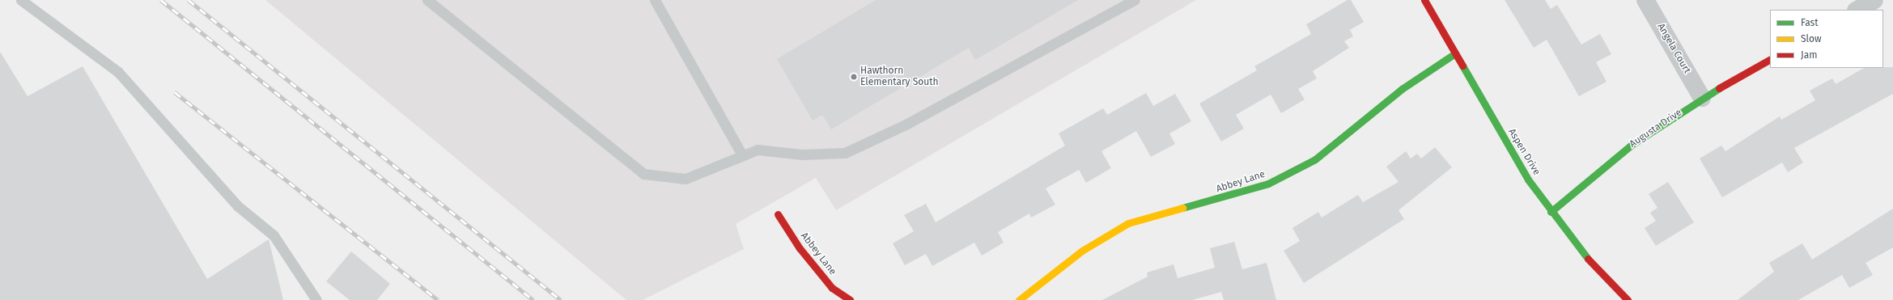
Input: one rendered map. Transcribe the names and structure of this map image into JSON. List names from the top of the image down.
{
  "streets": {
    "street": [
      "Angela Court",
      "Augusta Drive",
      "Aspen Drive",
      "Abbey Lane"
    ]
  },
  "crossings": [
    ["Angela Court", "Augusta Drive"],
    ["Augusta Drive", "Aspen Drive"],
    ["Aspen Drive", "Abbey Lane"]
  ],
  "places": ["Hawthorn Elementary South"],
  "legend": ["Fast", "Slow", "Jam"]
}
